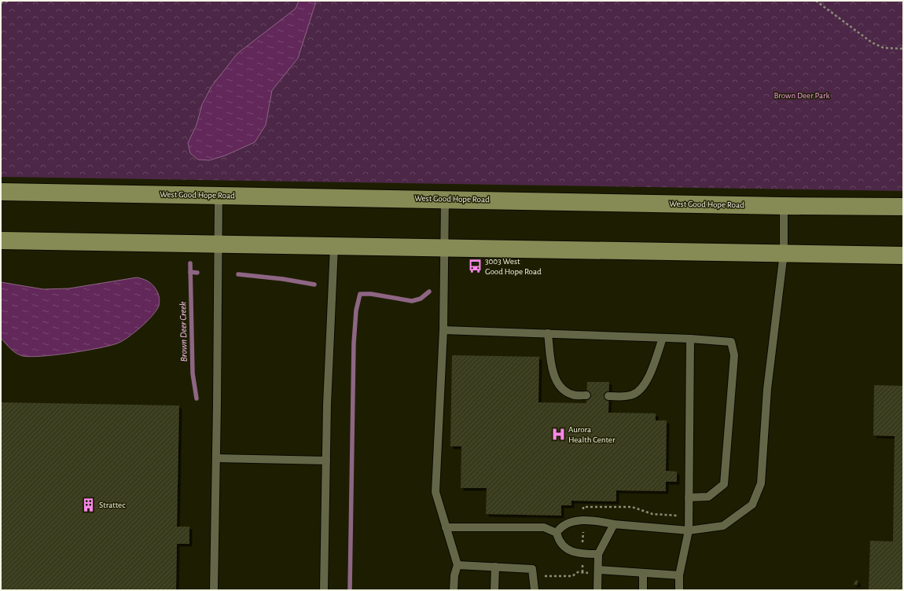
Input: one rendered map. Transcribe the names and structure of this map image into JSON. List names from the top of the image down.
{
  "streets": {
    "main road": ["West Good Hope Road"]
  },
  "water": ["Brown Deer Creek"],
  "parks": ["Brown Deer Park"],
  "places": {
    "bus stop": ["3003 West Good Hope Road"],
    "hospital": ["Aurora Health Center"],
    "building": ["Strattec"]
  }
}
